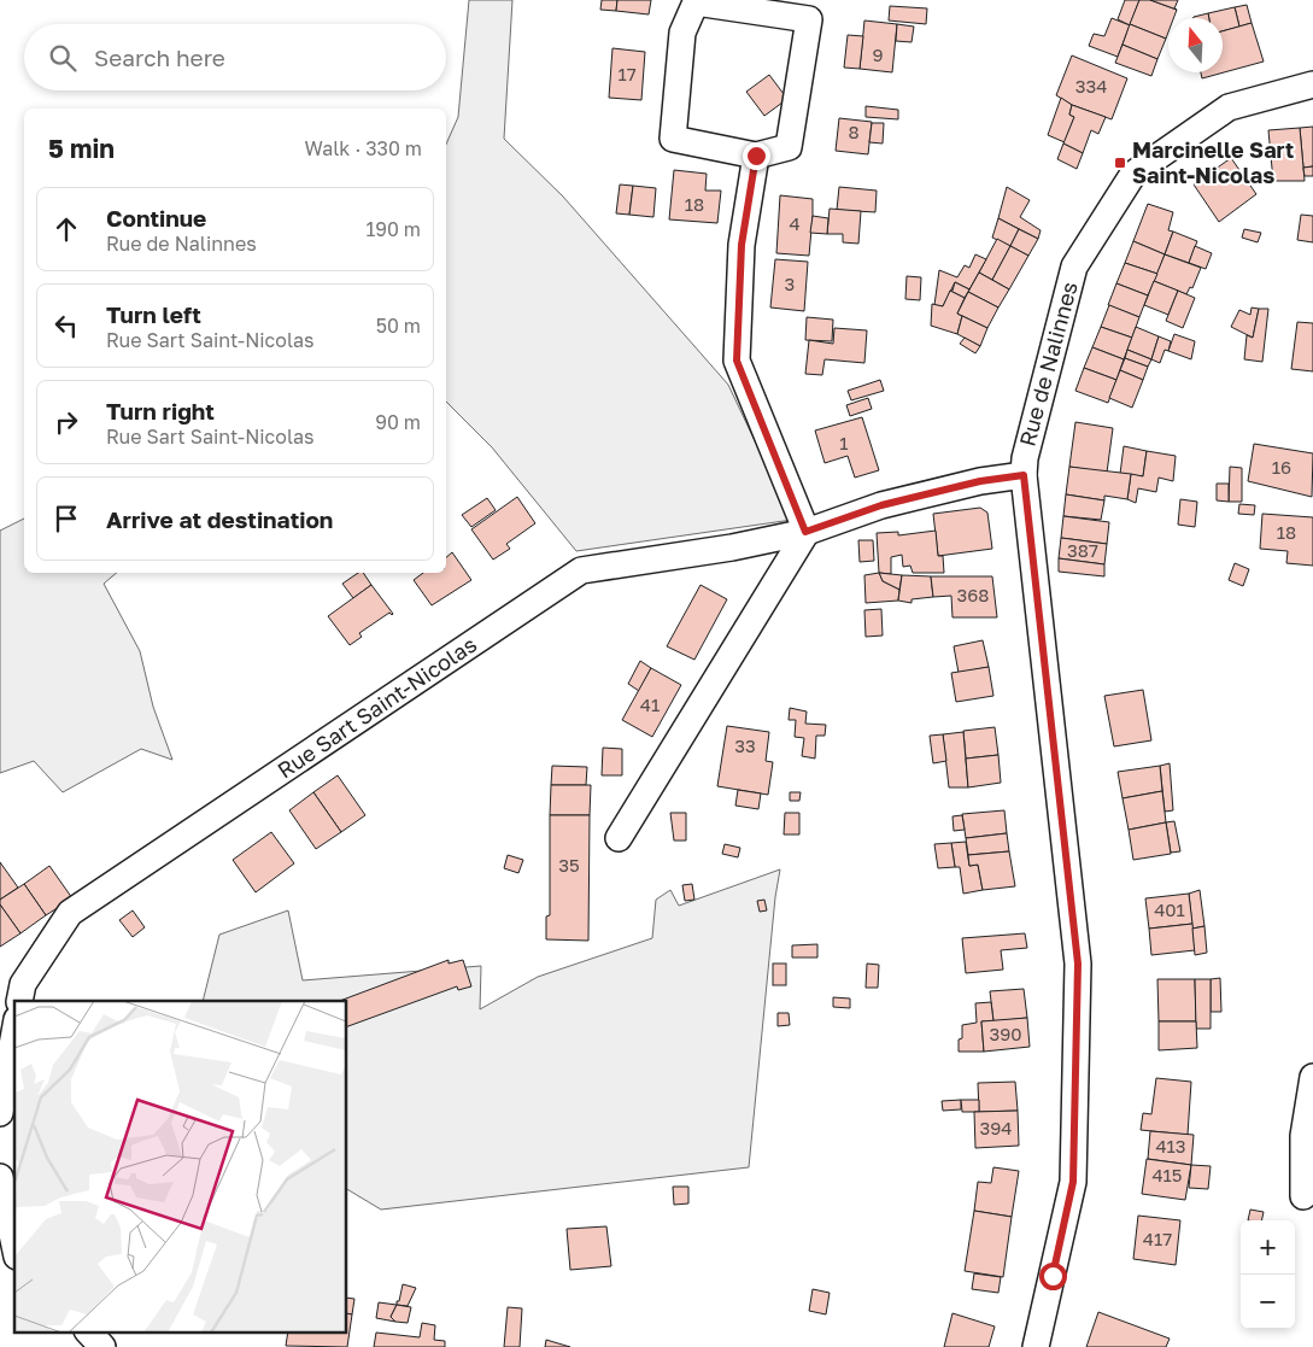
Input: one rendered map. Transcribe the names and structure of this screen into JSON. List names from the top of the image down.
{
  "streets": {
    "street": ["Rue de Nalinnes", "Rue Sart Saint-Nicolas"]
  },
  "crossings": [
    ["Rue de Nalinnes", "Rue Sart Saint-Nicolas"]
  ],
  "places": {
    "transit": ["Marcinelle Sart Saint-Nicolas"]
  },
  "house_numbers": [
    "9",
    "17",
    "334",
    "8",
    "18",
    "4",
    "3",
    "1",
    "16",
    "18",
    "387",
    "368",
    "41",
    "33",
    "35",
    "401",
    "390",
    "394",
    "413",
    "415",
    "417"
  ],
  "north": "top",
  "page": {
    "search": "Search here",
    "heading": ["5 min", "Walk · 330 m"],
    "list": [
      ["Continue", "Rue de Nalinnes", "190 m"],
      ["Turn left", "Rue Sart Saint-Nicolas", "50 m"],
      ["Turn right", "Rue Sart Saint-Nicolas", "90 m"],
      "Arrive at destination"
    ],
    "map_buttons": ["+", "−"]
  }
}
